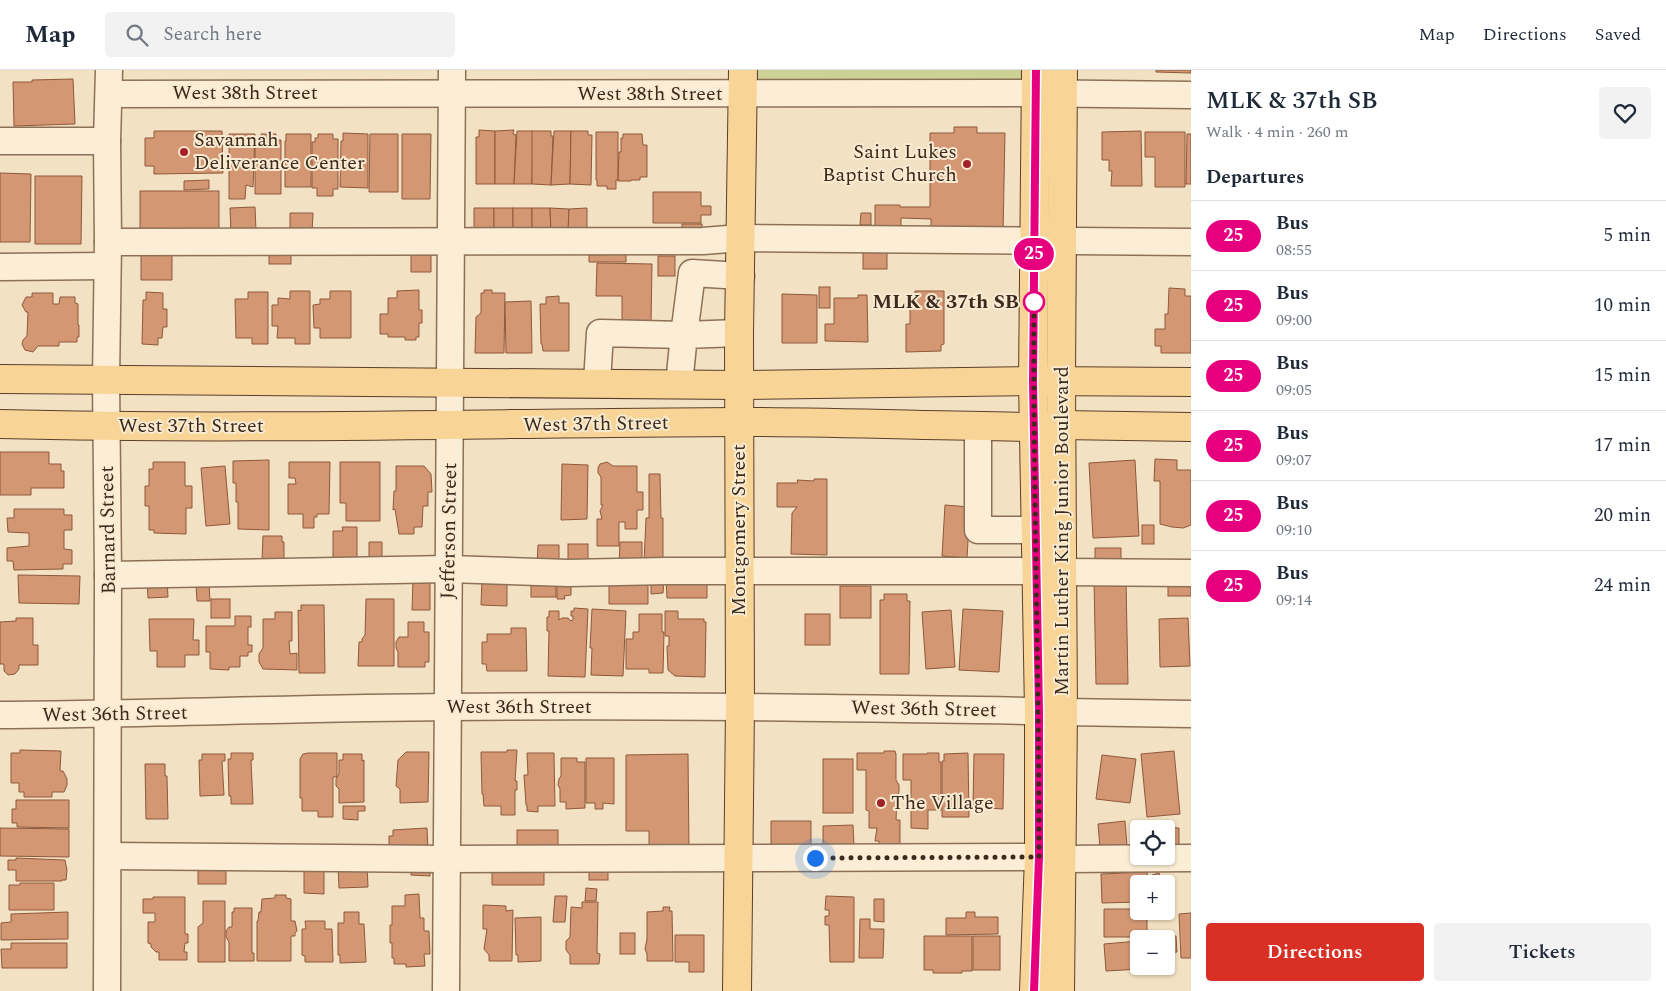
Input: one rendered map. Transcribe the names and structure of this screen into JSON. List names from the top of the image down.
{
  "streets": {
    "main road": ["West 37th Street", "Montgomery Street", "Martin Luther King Junior Boulevard"],
    "street": [
      "West 38th Street",
      "Barnard Street",
      "Jefferson Street",
      "West 36th Street"
    ]
  },
  "crossings": [
    ["West 38th Street", "Barnard Street"],
    ["West 38th Street", "Montgomery Street"],
    ["West 38th Street", "Jefferson Street"],
    ["West 38th Street", "Martin Luther King Junior Boulevard"],
    ["West 37th Street", "Barnard Street"],
    ["West 37th Street", "Montgomery Street"],
    ["West 37th Street", "Jefferson Street"],
    ["West 37th Street", "Martin Luther King Junior Boulevard"],
    ["Barnard Street", "West 36th Street"],
    ["Montgomery Street", "West 36th Street"],
    ["Jefferson Street", "West 36th Street"],
    ["Martin Luther King Junior Boulevard", "West 36th Street"]
  ],
  "places": [
    "Savannah Deliverance Center",
    "Saint Lukes Baptist Church",
    "MLK & 37th SB",
    "The Village"
  ],
  "lines": ["bus line 25"],
  "page": {
    "header": "Map",
    "search": "Search here",
    "nav": ["Map", "Directions", "Saved"],
    "on_map": "25",
    "heading": [
      ["MLK & 37th SB", "Walk · 4 min · 260 m"],
      "Departures"
    ],
    "list": [
      {
        "mark": "25",
        "name": "Bus",
        "note": "08:55",
        "value": "5 min"
      },
      {
        "mark": "25",
        "name": "Bus",
        "note": "09:00",
        "value": "10 min"
      },
      {
        "mark": "25",
        "name": "Bus",
        "note": "09:05",
        "value": "15 min"
      },
      {
        "mark": "25",
        "name": "Bus",
        "note": "09:07",
        "value": "17 min"
      },
      {
        "mark": "25",
        "name": "Bus",
        "note": "09:10",
        "value": "20 min"
      },
      {
        "mark": "25",
        "name": "Bus",
        "note": "09:14",
        "value": "24 min"
      }
    ],
    "map_buttons": ["+", "−"],
    "buttons": ["Directions", "Tickets"]
  }
}
